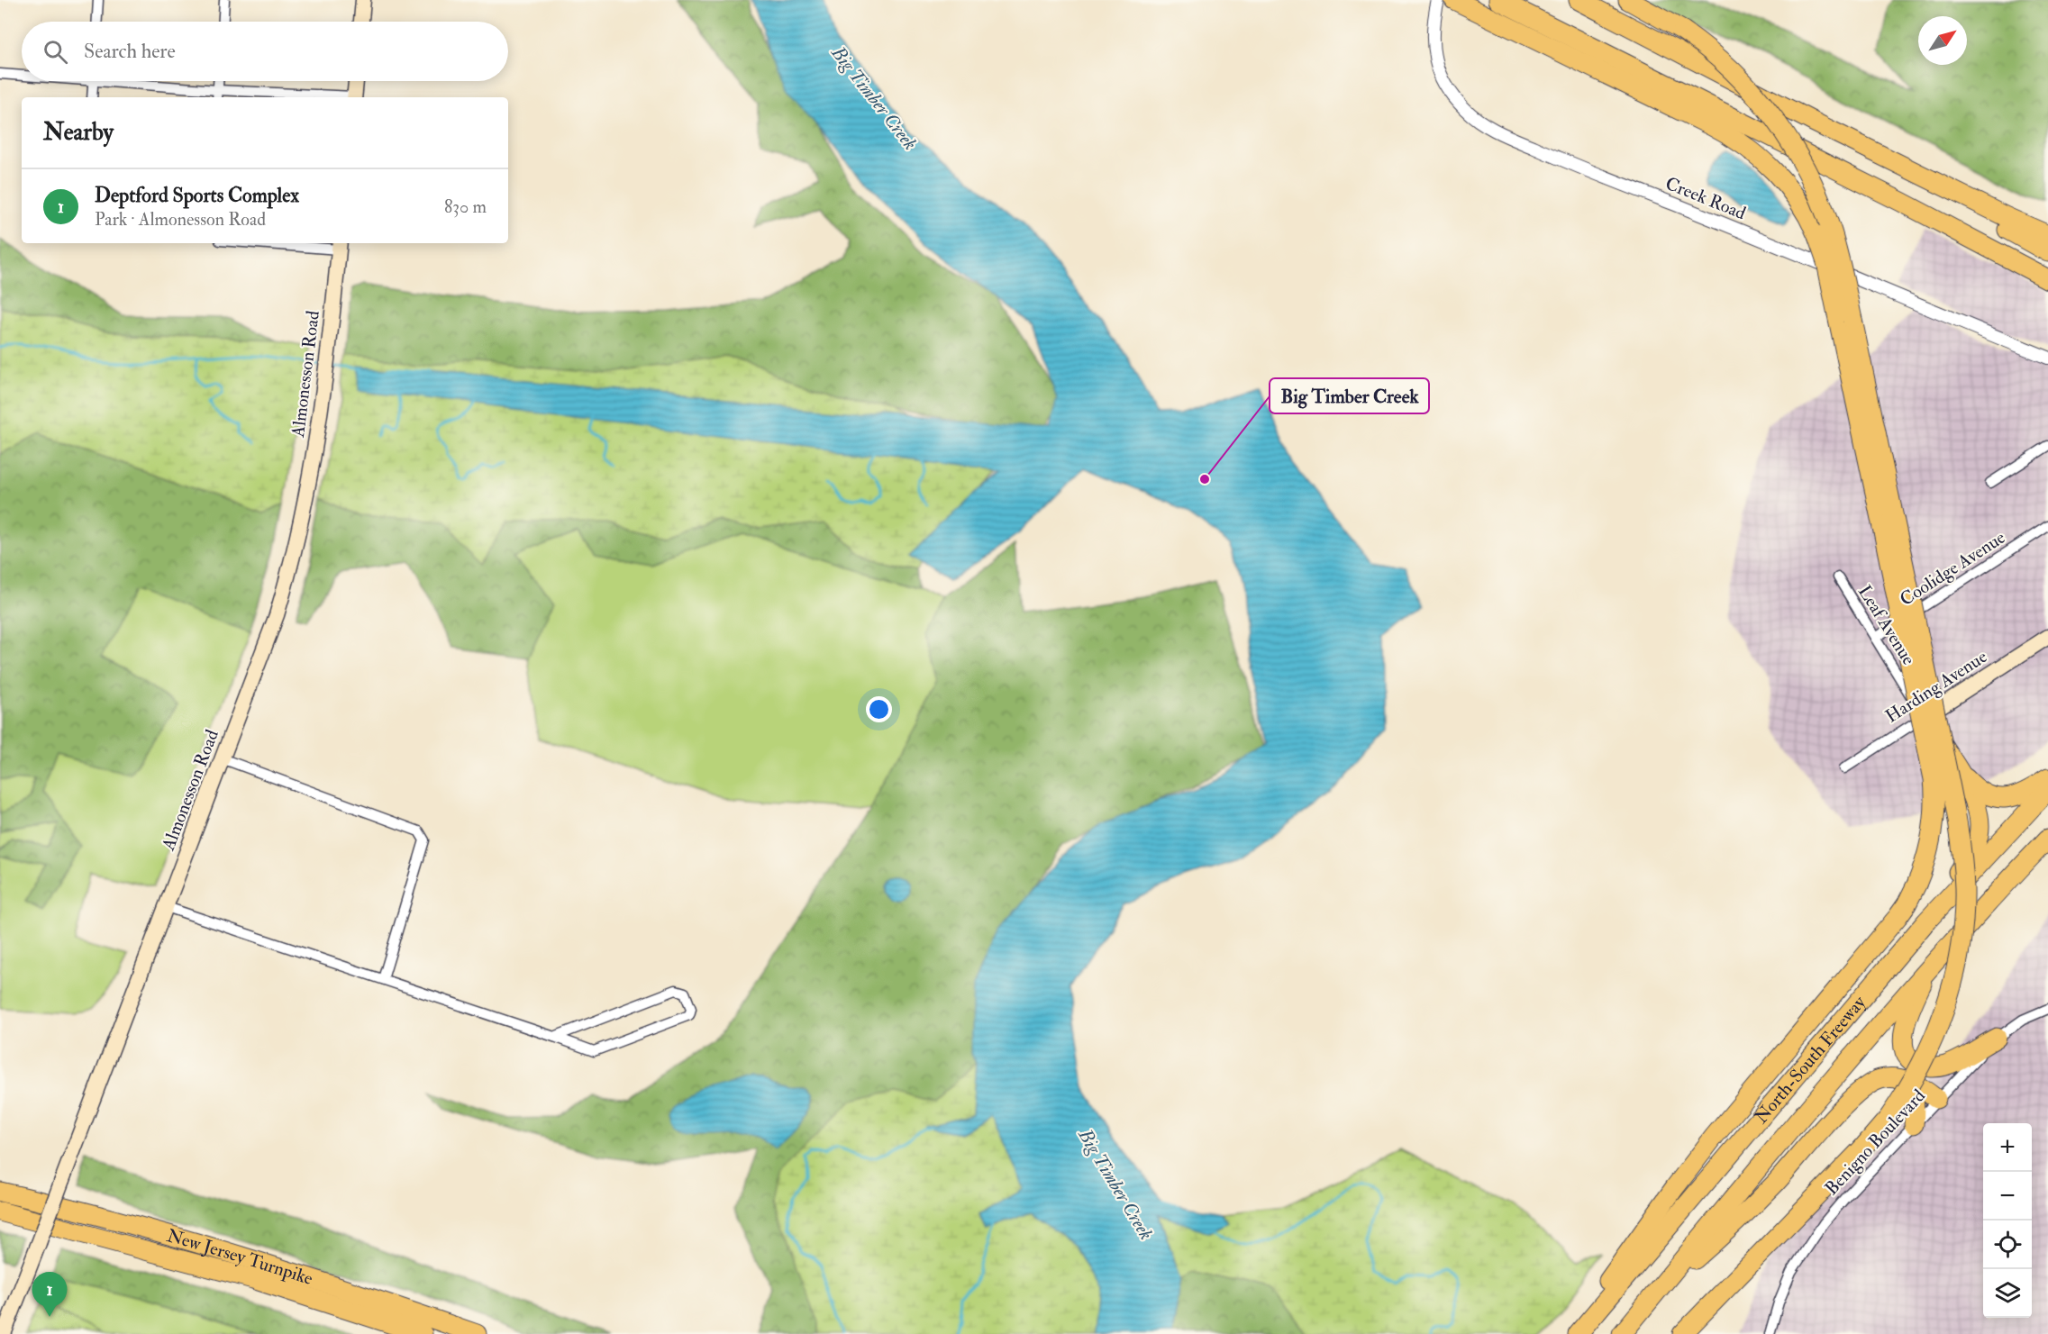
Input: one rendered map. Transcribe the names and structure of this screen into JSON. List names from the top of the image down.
{
  "streets": {
    "highway": ["North-South Freeway", "New Jersey Turnpike"],
    "main road": ["Almonesson Road", "Harding Avenue"],
    "street": [
      "Creek Road",
      "Coolidge Avenue",
      "Leaf Avenue",
      "Benigno Boulevard"
    ]
  },
  "crossings": [
    ["Coolidge Avenue", "Leaf Avenue"],
    ["Leaf Avenue", "Harding Avenue"]
  ],
  "water": ["Big Timber Creek"],
  "places": ["Big Timber Creek"],
  "north": "top right",
  "page": {
    "search": "Search here",
    "heading": "Nearby",
    "list": [
      {
        "mark": "1",
        "name": "Deptford Sports Complex",
        "note": "Park · Almonesson Road",
        "value": "830 m"
      }
    ],
    "map_buttons": ["+", "−"],
    "pins": "1"
  }
}
